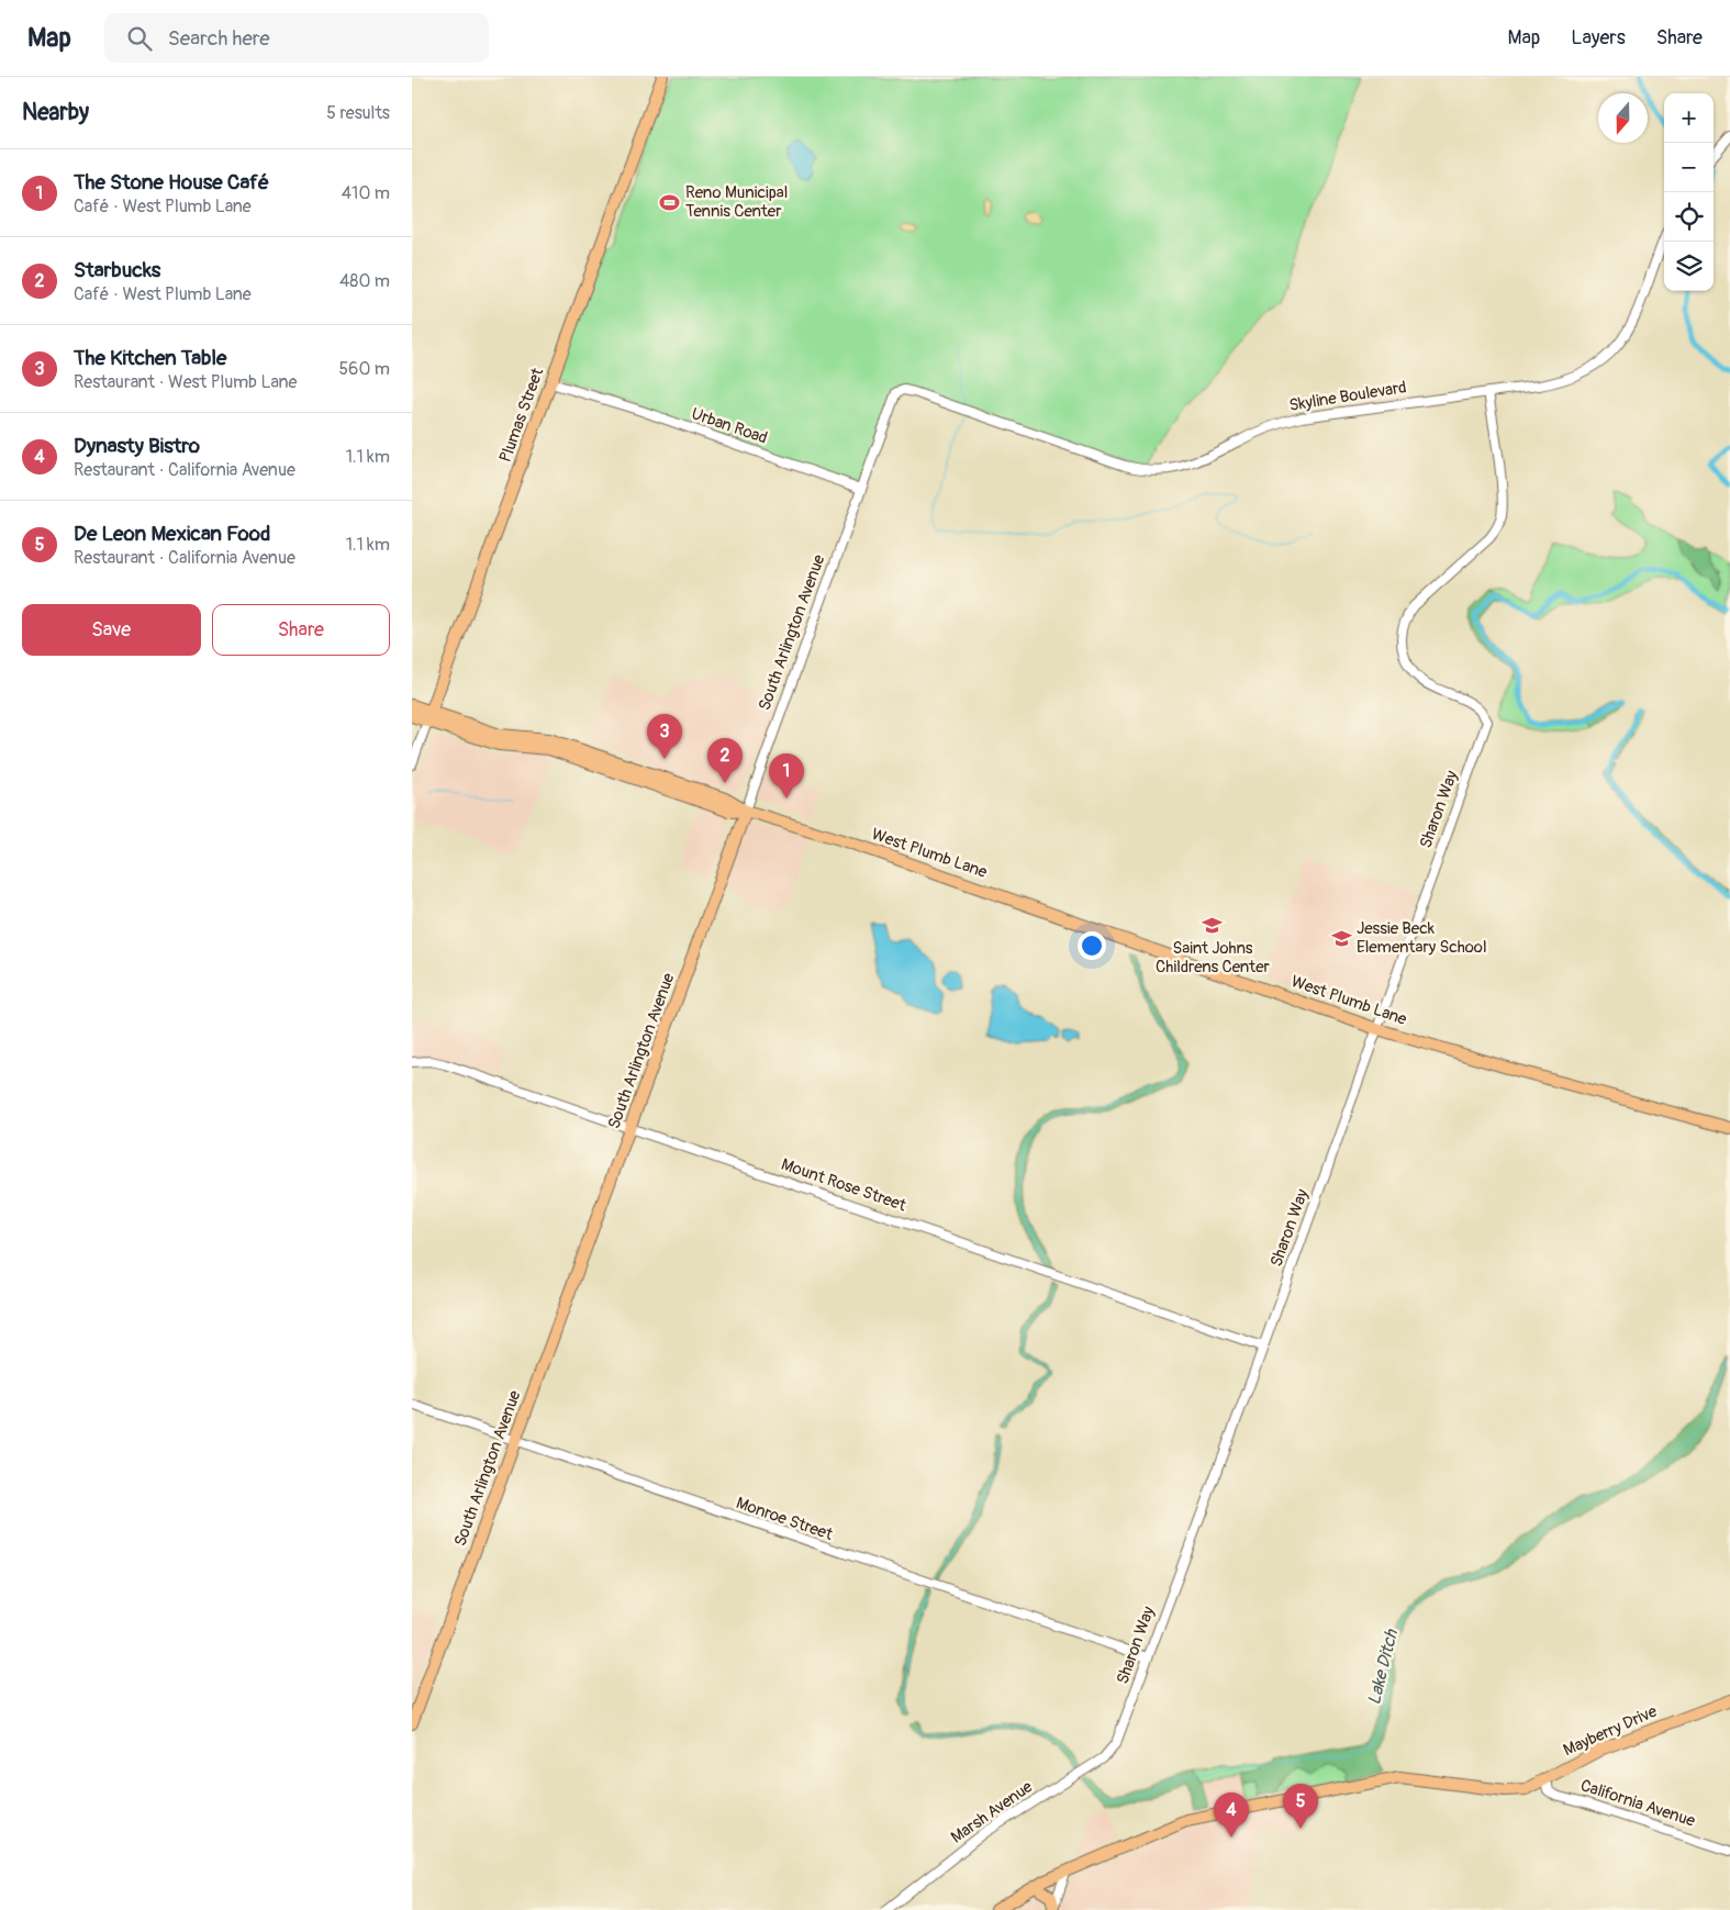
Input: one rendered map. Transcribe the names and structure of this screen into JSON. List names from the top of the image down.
{
  "streets": {
    "main road": [
      "Plumas Street",
      "South Arlington Avenue",
      "West Plumb Lane",
      "Mayberry Drive"
    ],
    "street": [
      "Skyline Boulevard",
      "Urban Road",
      "Sharon Way",
      "Mount Rose Street",
      "Monroe Street",
      "California Avenue",
      "Marsh Avenue"
    ]
  },
  "crossings": [
    ["Skyline Boulevard", "South Arlington Avenue"],
    ["Skyline Boulevard", "Sharon Way"],
    ["Plumas Street", "Urban Road"],
    ["Plumas Street", "West Plumb Lane"],
    ["Urban Road", "South Arlington Avenue"],
    ["South Arlington Avenue", "West Plumb Lane"],
    ["South Arlington Avenue", "Mount Rose Street"],
    ["South Arlington Avenue", "Monroe Street"],
    ["Sharon Way", "West Plumb Lane"],
    ["Sharon Way", "Mount Rose Street"],
    ["Sharon Way", "Monroe Street"],
    ["Sharon Way", "Marsh Avenue"],
    ["Mayberry Drive", "California Avenue"]
  ],
  "water": ["Lake Ditch"],
  "places": {
    "sports": ["Reno Municipal Tennis Center"],
    "school or university": ["Saint Johns Childrens Center", "Jessie Beck Elementary School"]
  },
  "north": "bottom",
  "page": {
    "header": "Map",
    "search": "Search here",
    "nav": ["Map", "Layers", "Share"],
    "heading": ["Nearby", "5 results"],
    "map_buttons": ["+", "−"],
    "list": [
      {
        "mark": "1",
        "name": "The Stone House Café",
        "note": "Café · West Plumb Lane",
        "value": "410 m"
      },
      {
        "mark": "2",
        "name": "Starbucks",
        "note": "Café · West Plumb Lane",
        "value": "480 m"
      },
      {
        "mark": "3",
        "name": "The Kitchen Table",
        "note": "Restaurant · West Plumb Lane",
        "value": "560 m"
      },
      {
        "mark": "4",
        "name": "Dynasty Bistro",
        "note": "Restaurant · California Avenue",
        "value": "1.1 km"
      },
      {
        "mark": "5",
        "name": "De Leon Mexican Food",
        "note": "Restaurant · California Avenue",
        "value": "1.1 km"
      }
    ],
    "buttons": ["Save", "Share"],
    "pins": [
      "3",
      "2",
      "1",
      "5",
      "4"
    ]
  }
}
